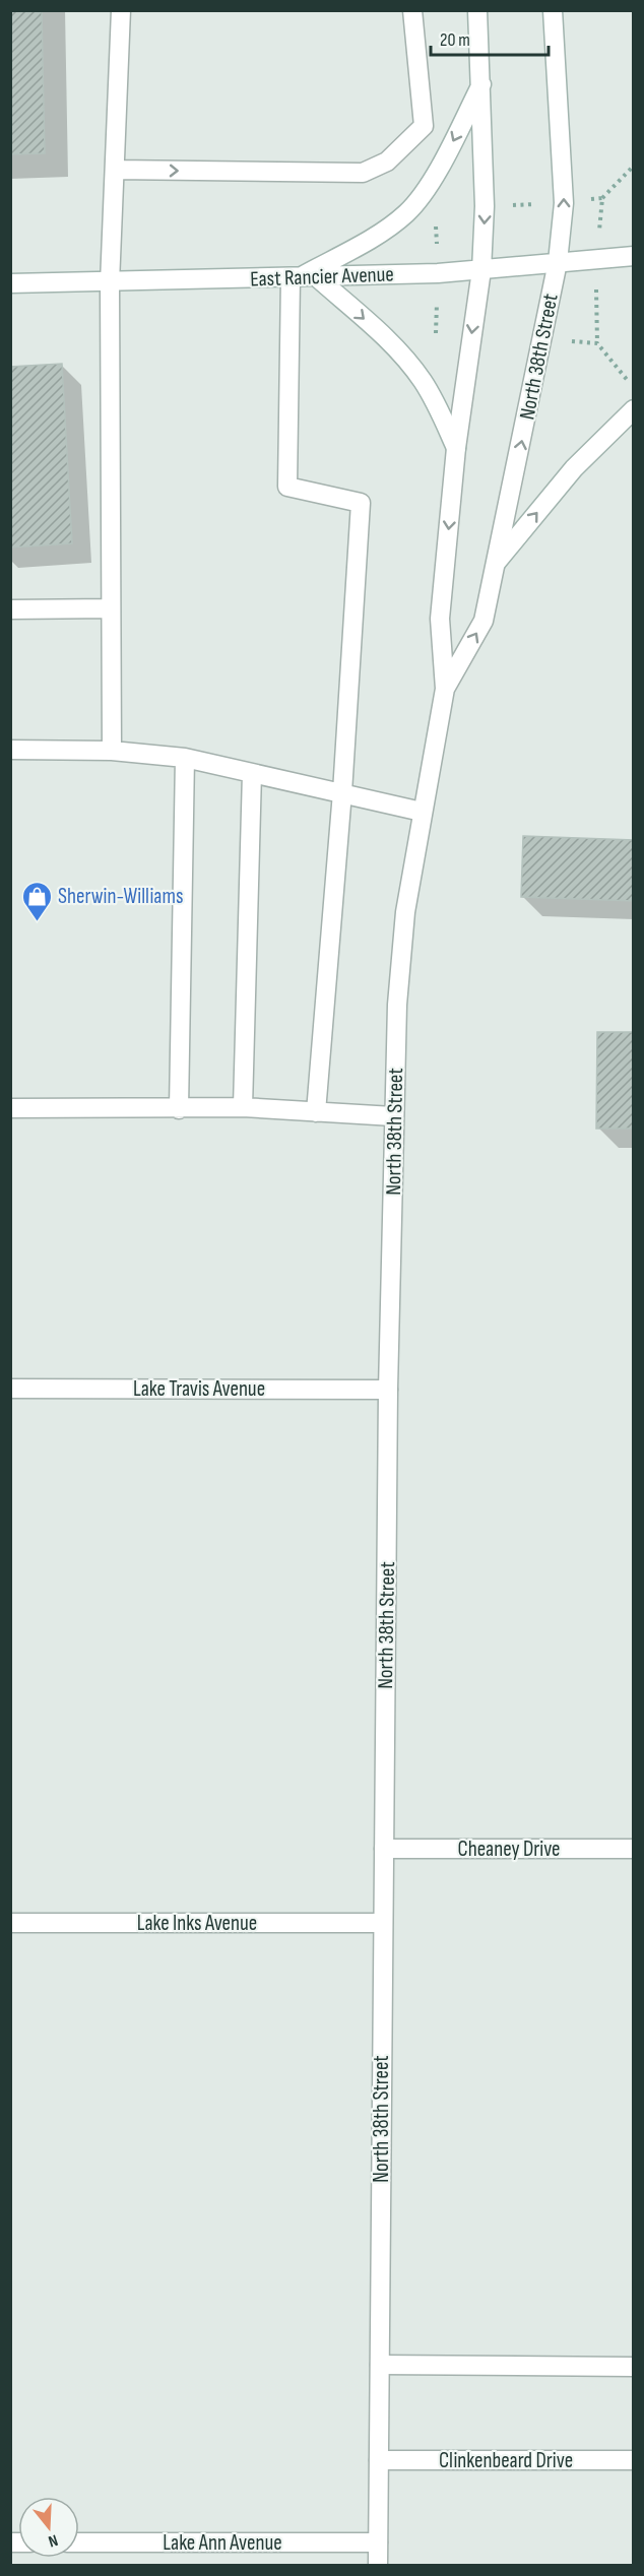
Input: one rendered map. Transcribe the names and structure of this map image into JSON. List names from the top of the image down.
{
  "streets": {
    "street": [
      "East Rancier Avenue",
      "North 38th Street",
      "Lake Travis Avenue",
      "Cheaney Drive",
      "Lake Inks Avenue",
      "Clinkenbeard Drive",
      "Lake Ann Avenue"
    ]
  },
  "crossings": [
    ["East Rancier Avenue", "North 38th Street"],
    ["North 38th Street", "Lake Travis Avenue"],
    ["North 38th Street", "Cheaney Drive"],
    ["North 38th Street", "Lake Inks Avenue"],
    ["North 38th Street", "Clinkenbeard Drive"],
    ["North 38th Street", "Lake Ann Avenue"]
  ],
  "places": {
    "shop": ["Sherwin-Williams"]
  },
  "scale_bar": "20 m",
  "north": "bottom"
}
